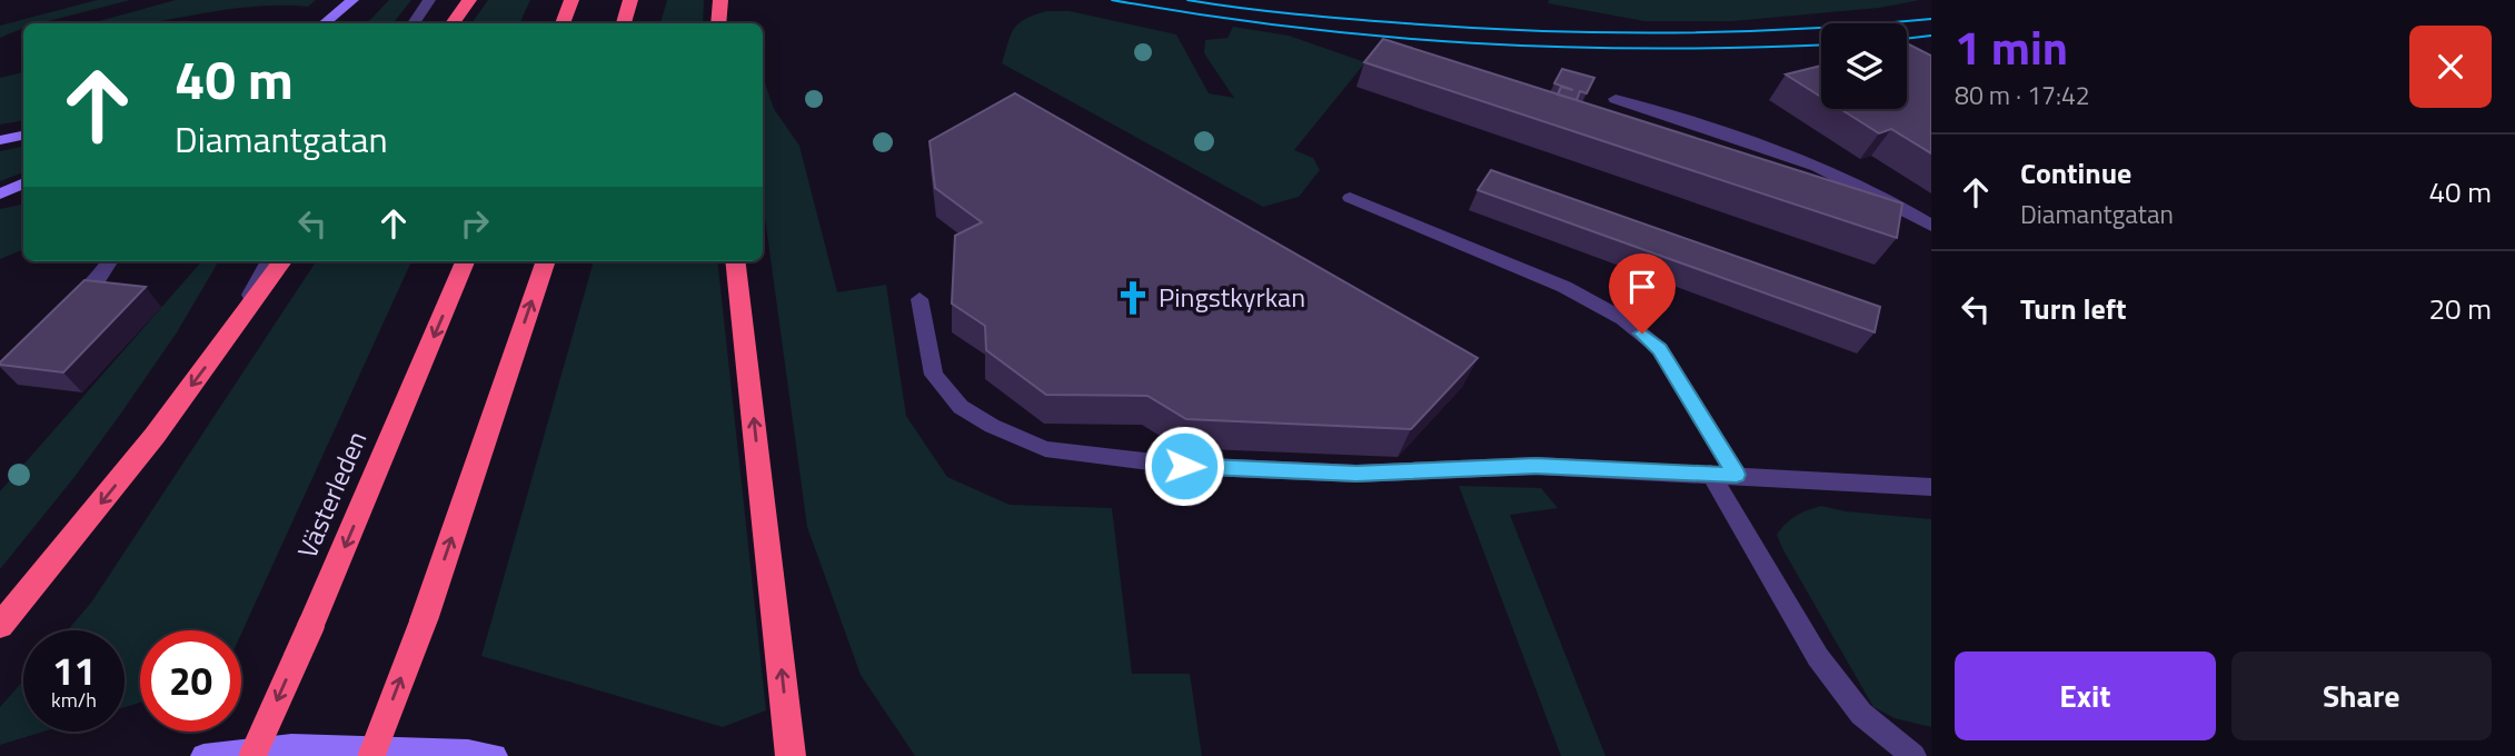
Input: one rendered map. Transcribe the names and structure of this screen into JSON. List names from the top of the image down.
{
  "streets": {
    "highway": ["Västerleden"]
  },
  "places": {
    "church": ["Pingstkyrkan"]
  },
  "page": {
    "heading": ["1 min", "80 m · 17:42"],
    "turn": ["40 m", "Diamantgatan"],
    "list": [
      {
        "name": "Continue",
        "note": "Diamantgatan",
        "value": "40 m"
      },
      {
        "name": "Turn left",
        "value": "20 m"
      }
    ],
    "speed": "11 km/h",
    "limit": "20",
    "buttons": ["Exit", "Share"]
  }
}
